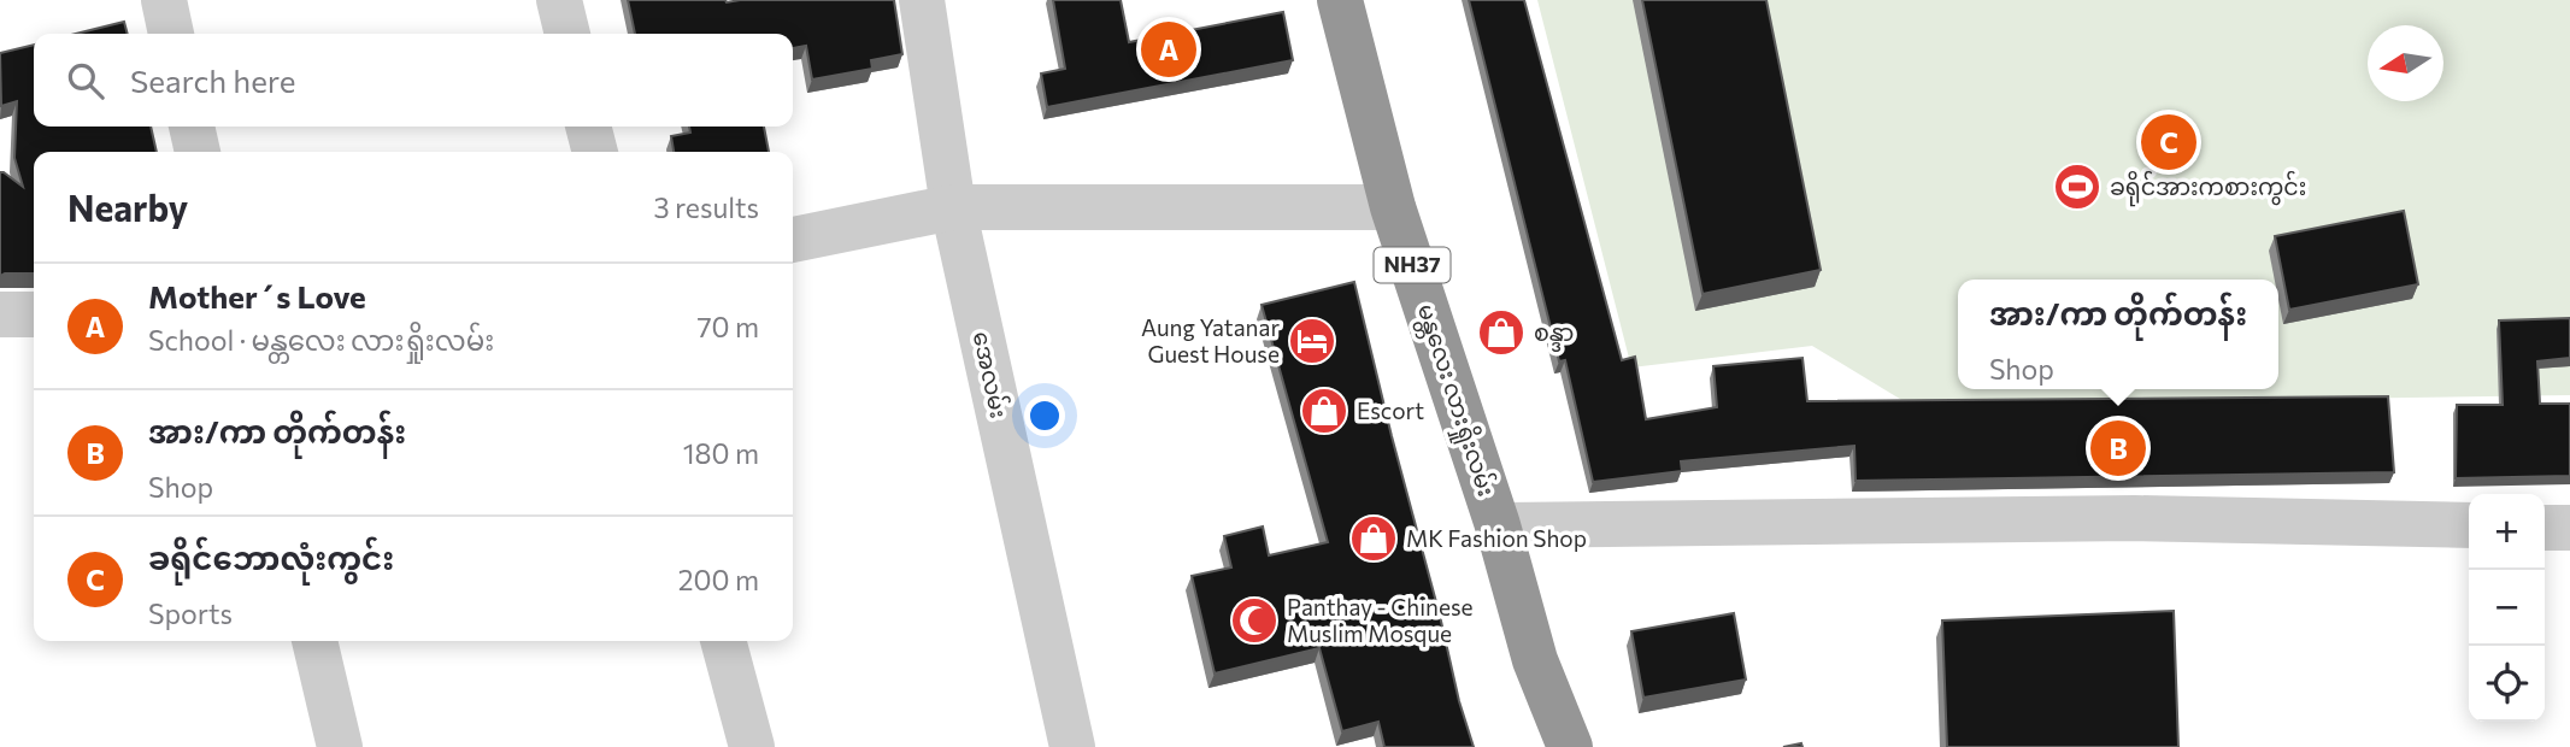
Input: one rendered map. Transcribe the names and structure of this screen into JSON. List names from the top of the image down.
{
  "streets": {
    "highway": ["NH37", "မန္တလေး လားရှိုးလမ်း"],
    "street": ["အေလမ်း"]
  },
  "places": {
    "sports": ["ခရိုင်အားကစားကွင်း"],
    "shop": ["စန္ဒာ", "Escort", "MK Fashion Shop"],
    "hotel": ["Aung Yatanar Guest House"],
    "mosque": ["Panthay - Chinese Muslim Mosque"]
  },
  "north": "left",
  "page": {
    "pins": ["A", "C", "B"],
    "search": "Search here",
    "heading": ["Nearby", "3 results"],
    "list": [
      {
        "mark": "A",
        "name": "Mother´s Love",
        "note": "School · မန္တလေး လားရှိုးလမ်း",
        "value": "70 m"
      },
      {
        "mark": "B",
        "name": "အား/ကာ တိုက်တန်း",
        "note": "Shop",
        "value": "180 m"
      },
      {
        "mark": "C",
        "name": "ခရိုင်ဘောလုံးကွင်း",
        "note": "Sports",
        "value": "200 m"
      }
    ],
    "popup": ["အား/ကာ တိုက်တန်း", "Shop"],
    "map_buttons": ["+", "−"]
  }
}
